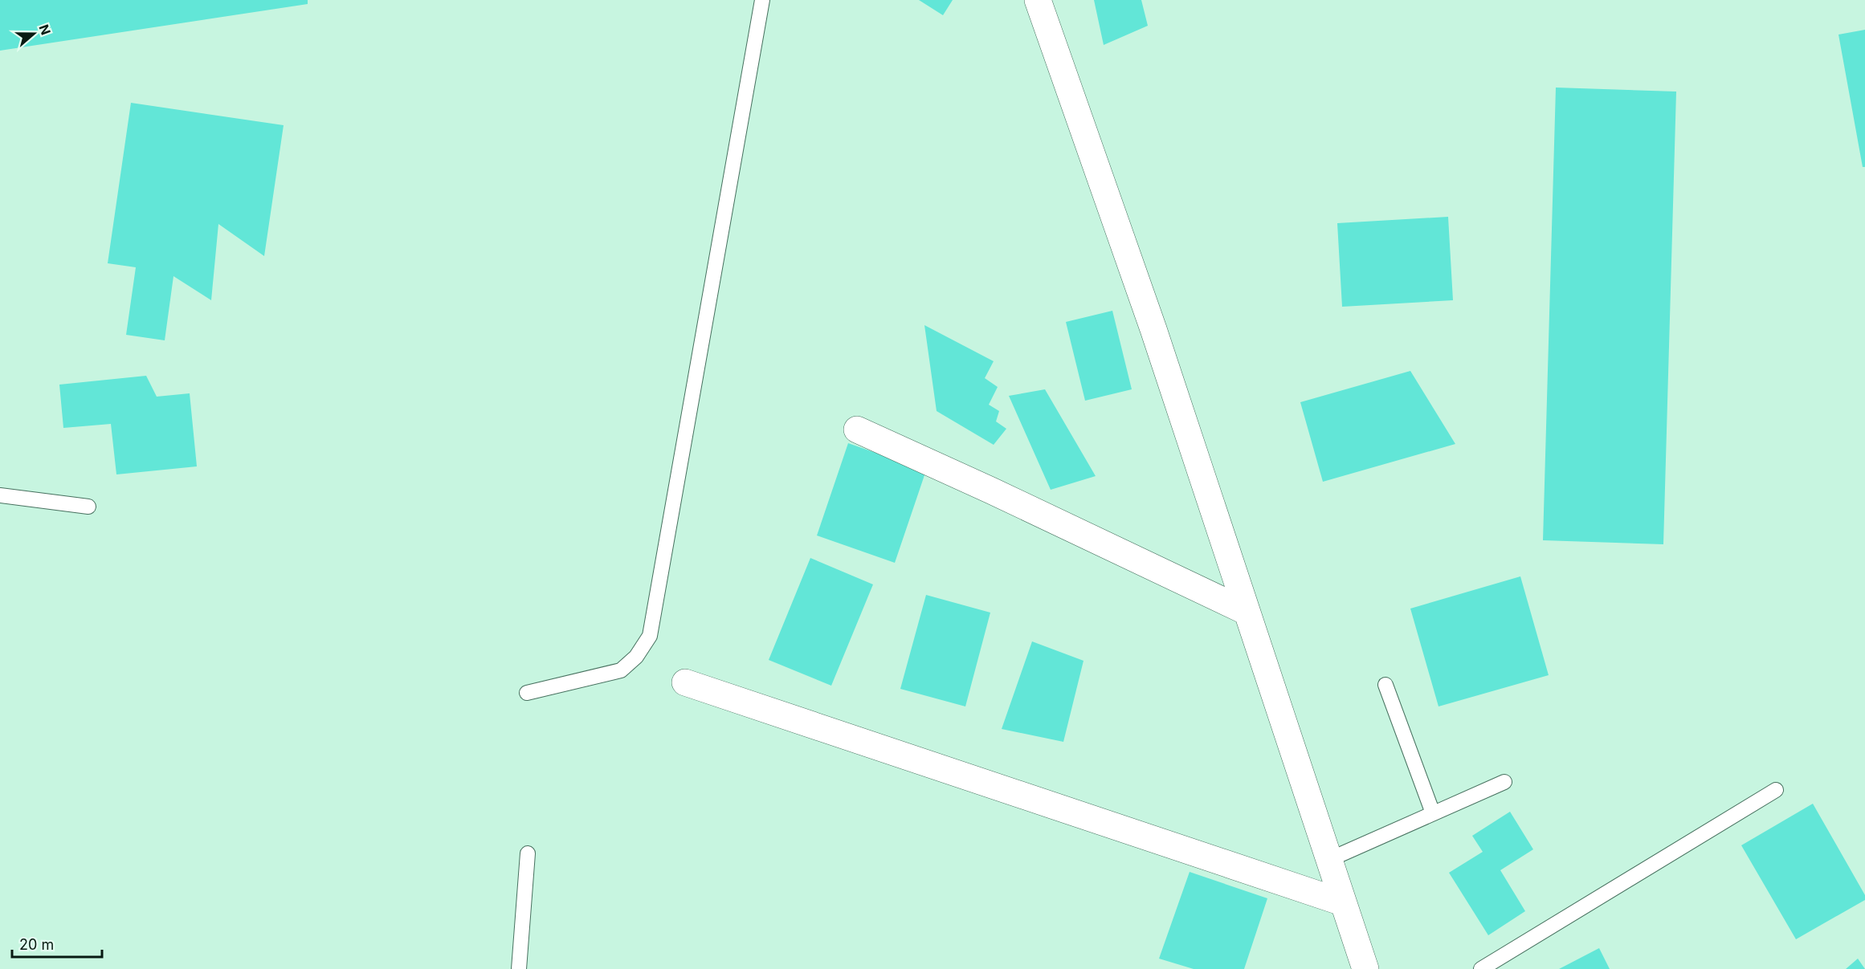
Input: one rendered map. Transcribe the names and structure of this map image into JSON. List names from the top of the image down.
{
  "scale_bar": "20 m",
  "north": "right"
}
